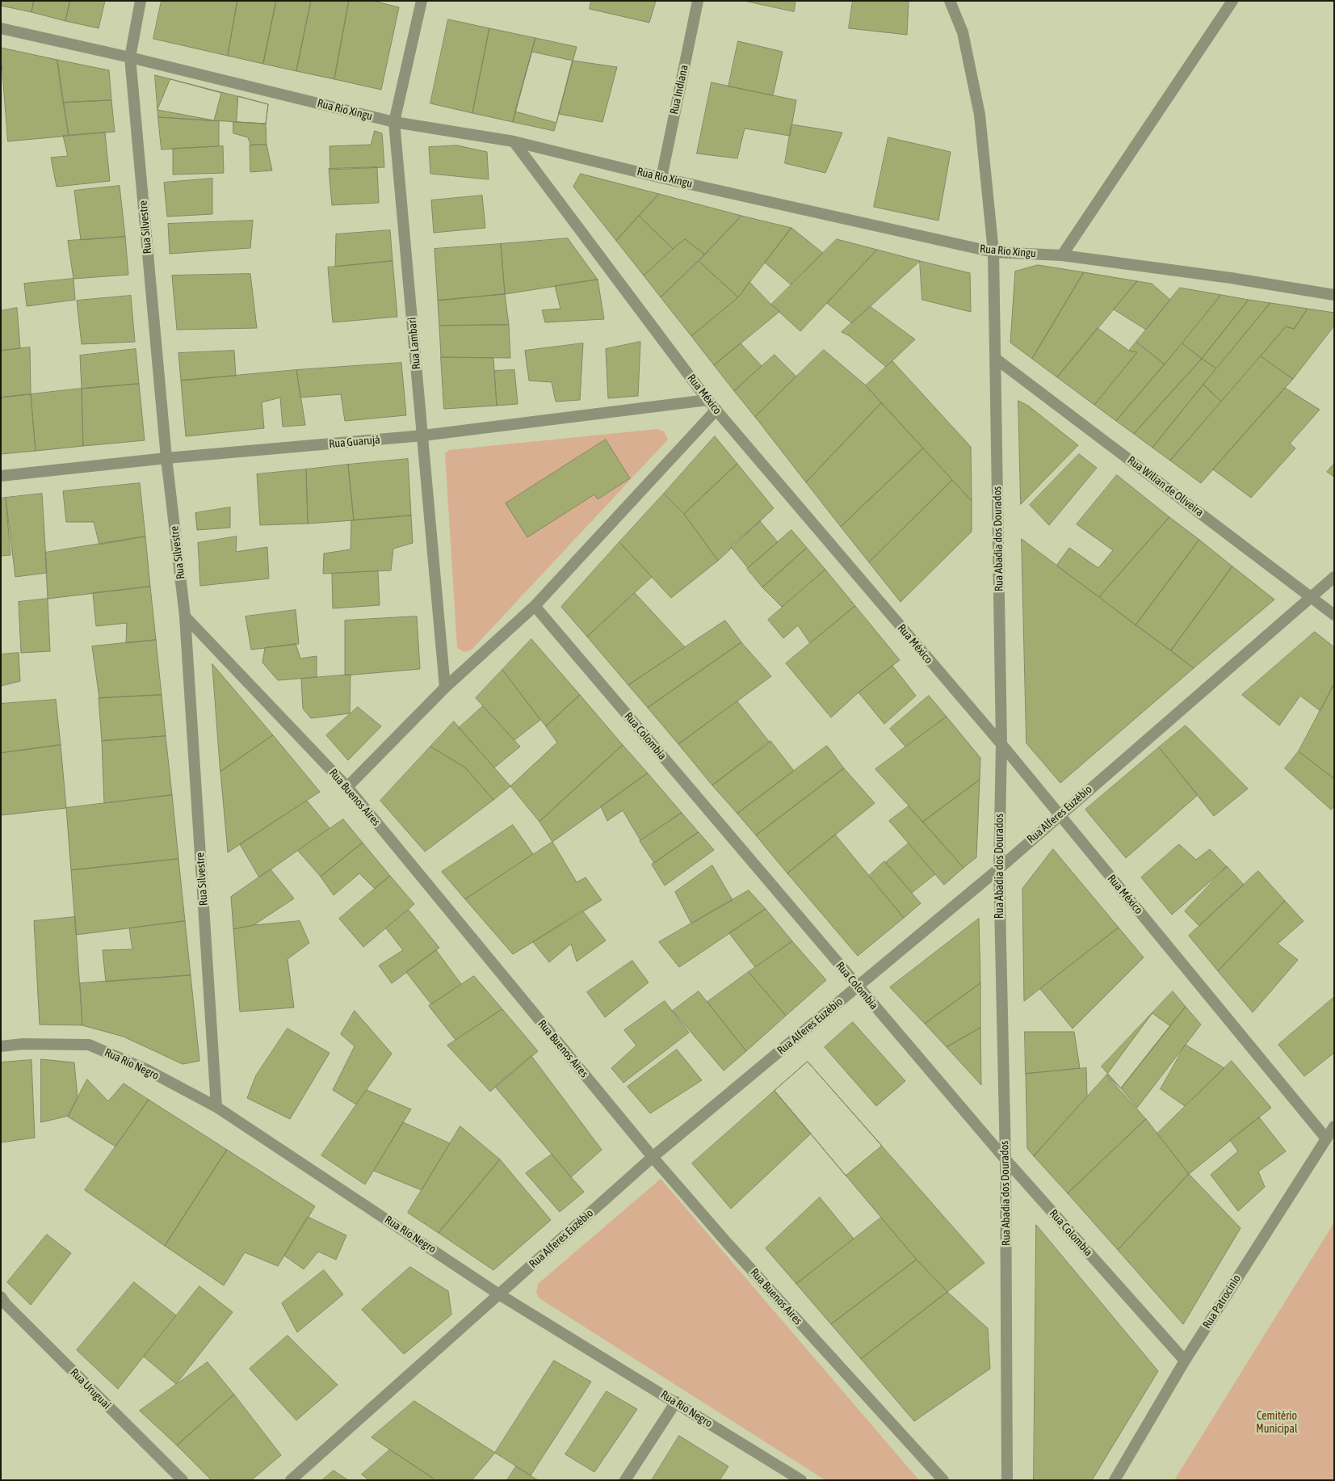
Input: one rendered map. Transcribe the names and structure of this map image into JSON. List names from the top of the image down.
{
  "streets": {
    "street": [
      "Rua Indiana",
      "Rua Rio Xingu",
      "Rua Silvestre",
      "Rua Lambari",
      "Rua México",
      "Rua Guarujá",
      "Rua Wilian de Oliveira",
      "Rua Abadia dos Dourados",
      "Rua Colombia",
      "Rua Buenos Aires",
      "Rua Alferes Euzébio",
      "Rua Rio Negro",
      "Rua Patrocinio",
      "Rua Uruguai"
    ]
  },
  "crossings": [
    ["Rua Indiana", "Rua Rio Xingu"],
    ["Rua Rio Xingu", "Rua Silvestre"],
    ["Rua Rio Xingu", "Rua Lambari"],
    ["Rua Rio Xingu", "Rua México"],
    ["Rua Rio Xingu", "Rua Abadia dos Dourados"],
    ["Rua Silvestre", "Rua Guarujá"],
    ["Rua Silvestre", "Rua Buenos Aires"],
    ["Rua Silvestre", "Rua Rio Negro"],
    ["Rua Lambari", "Rua Guarujá"],
    ["Rua México", "Rua Guarujá"],
    ["Rua México", "Rua Abadia dos Dourados"],
    ["Rua México", "Rua Alferes Euzébio"],
    ["Rua México", "Rua Patrocinio"],
    ["Rua Wilian de Oliveira", "Rua Abadia dos Dourados"],
    ["Rua Wilian de Oliveira", "Rua Alferes Euzébio"],
    ["Rua Abadia dos Dourados", "Rua Colombia"],
    ["Rua Abadia dos Dourados", "Rua Alferes Euzébio"],
    ["Rua Colombia", "Rua Alferes Euzébio"],
    ["Rua Colombia", "Rua Patrocinio"],
    ["Rua Buenos Aires", "Rua Alferes Euzébio"],
    ["Rua Alferes Euzébio", "Rua Rio Negro"]
  ],
  "parks": ["Cemitério Municipal"]
}
